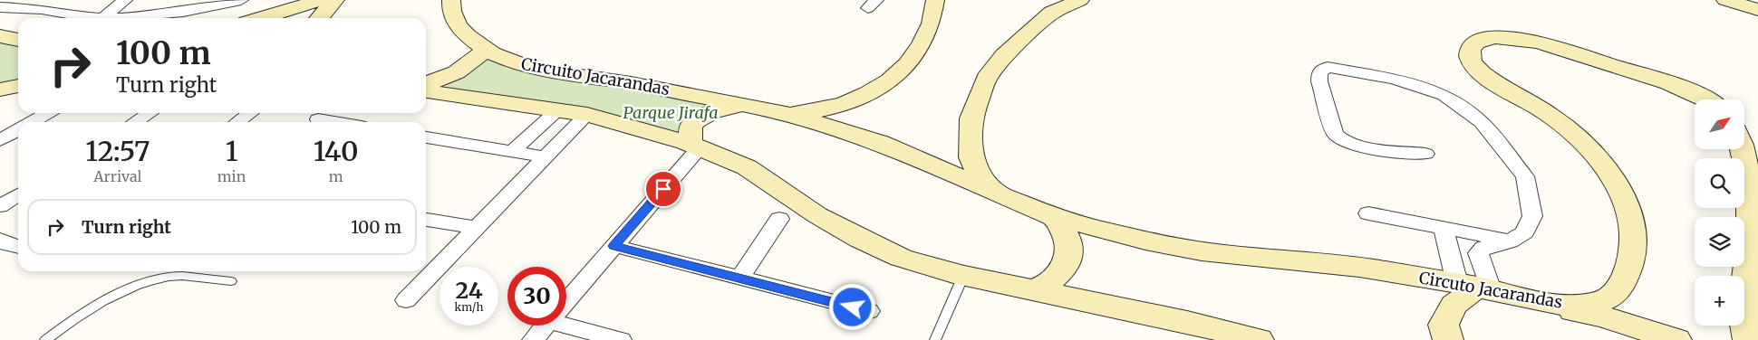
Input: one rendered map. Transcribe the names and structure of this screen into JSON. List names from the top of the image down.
{
  "streets": {
    "street": ["Circuito Jacarandas", "Circuto Jacarandas"]
  },
  "parks": ["Parque Jirafa"],
  "north": "top right",
  "page": {
    "turn": ["100 m", "Turn right"],
    "map_buttons": "+",
    "eta": [
      "12:57",
      "Arrival",
      "1",
      "min",
      "140",
      "m"
    ],
    "list": [
      {
        "name": "Turn right",
        "value": "100 m"
      }
    ],
    "speed": "24 km/h",
    "limit": "30"
  }
}
